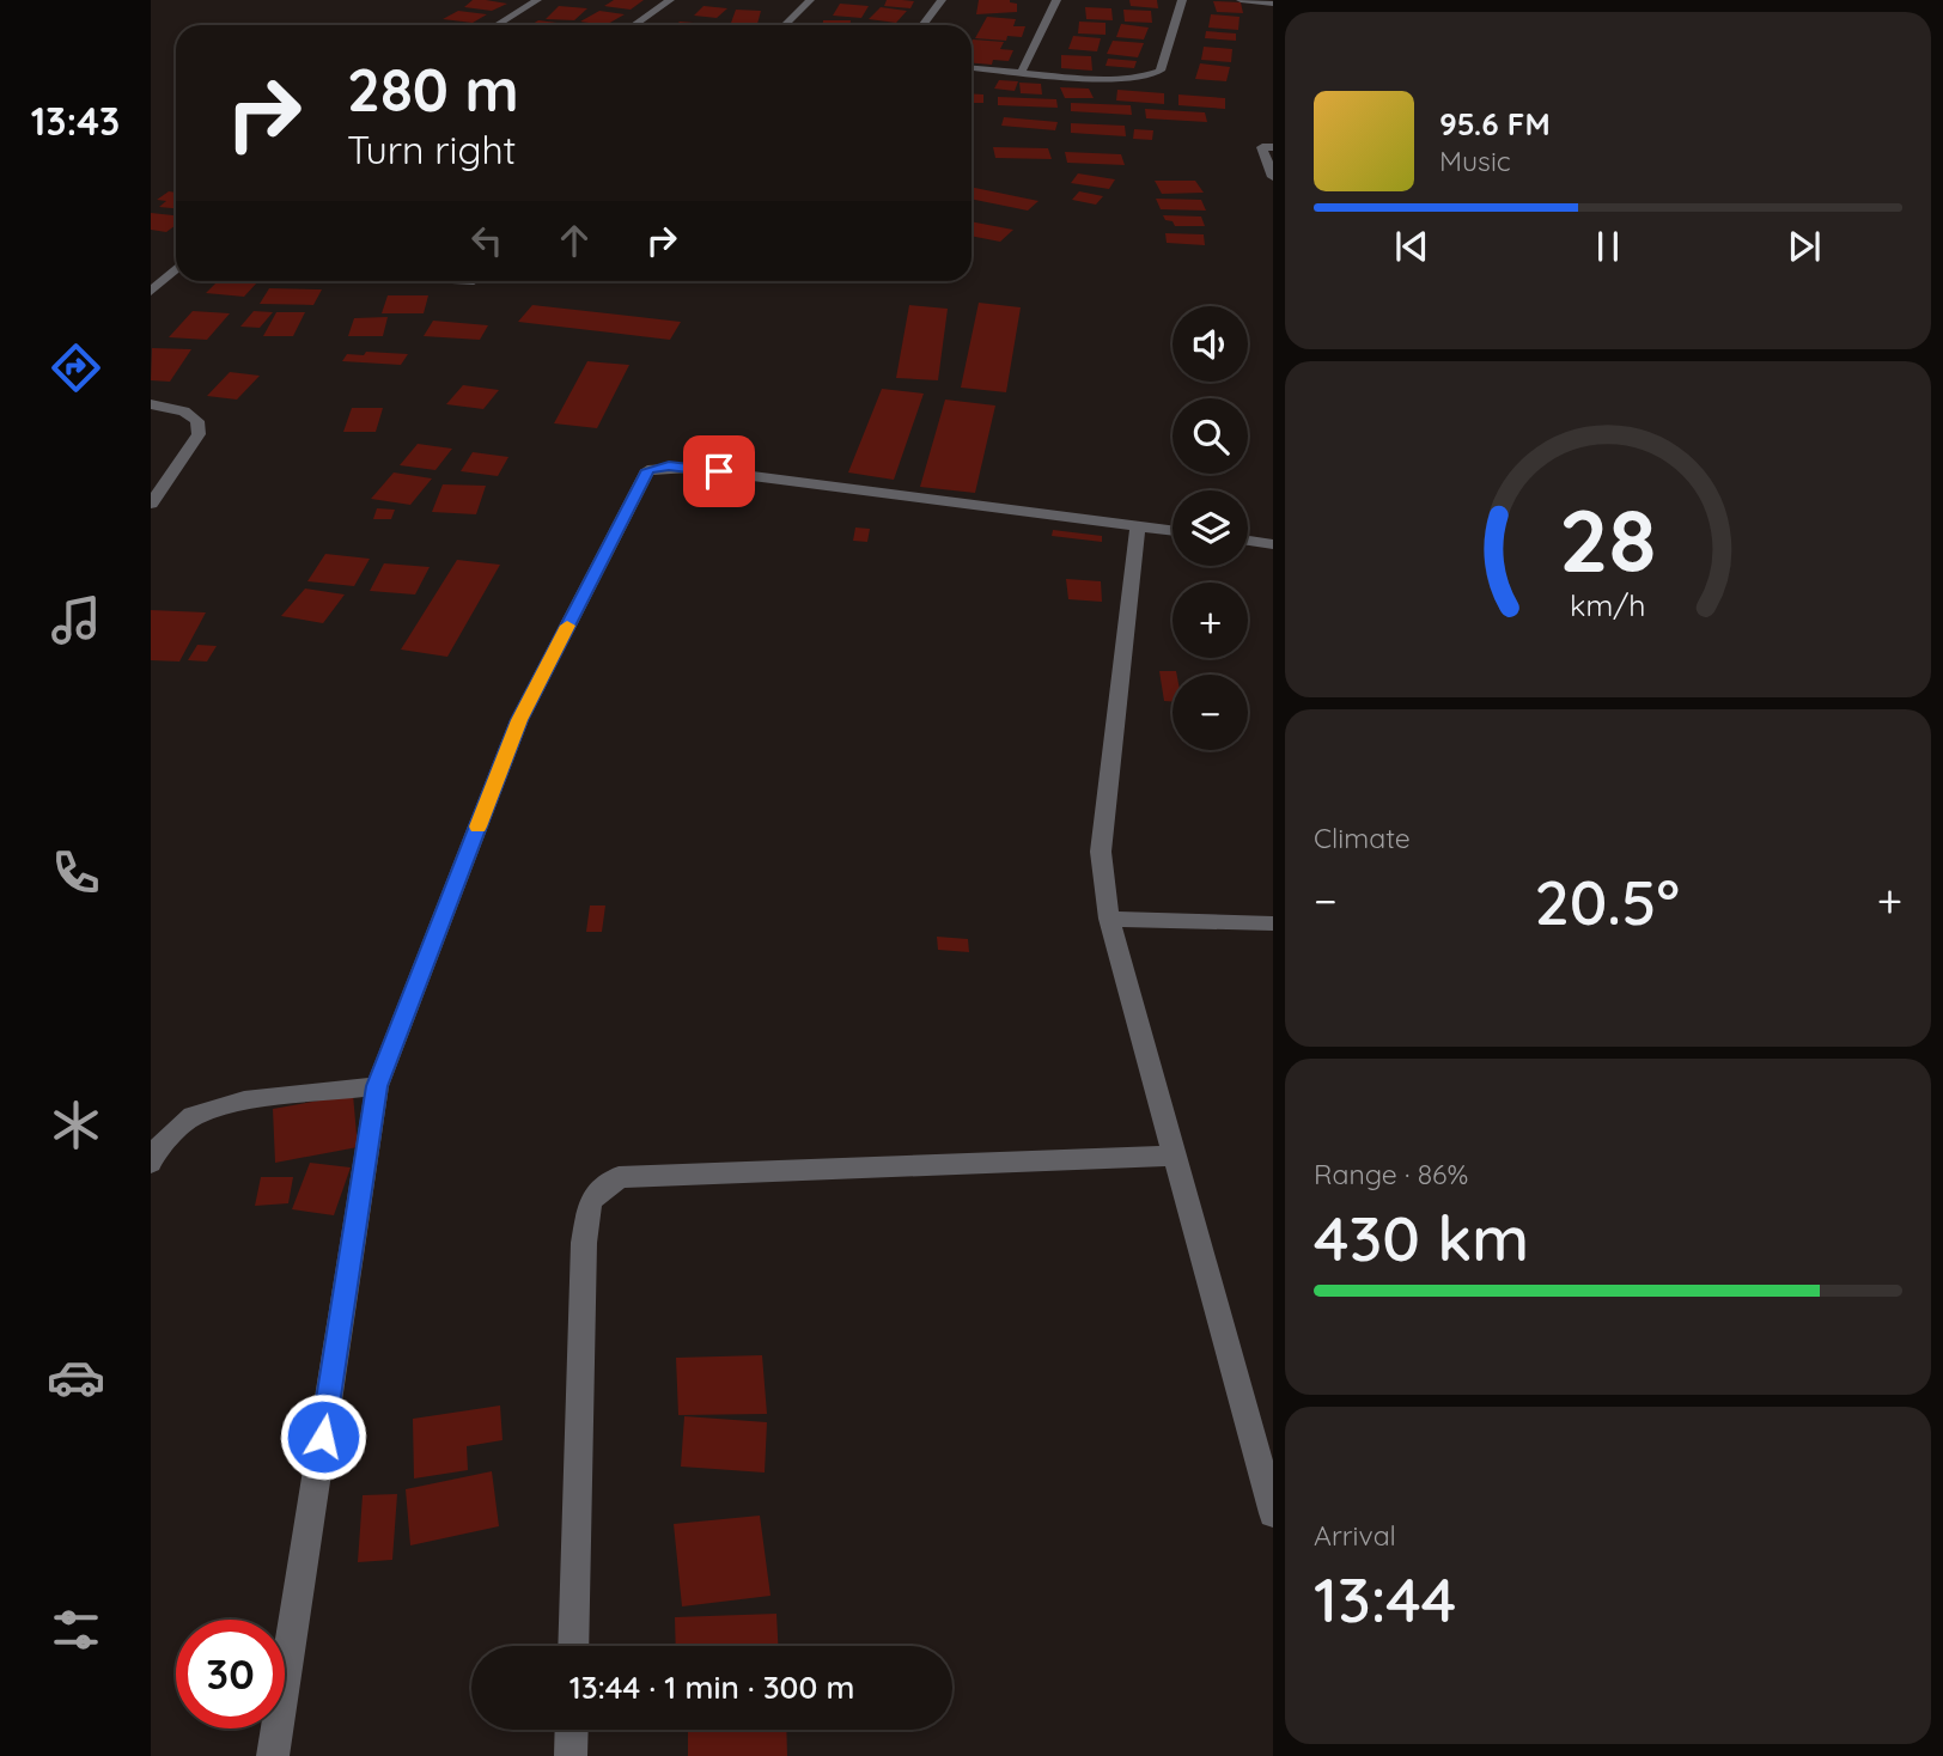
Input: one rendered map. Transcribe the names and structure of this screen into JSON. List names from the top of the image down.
{
  "page": {
    "tabs": "13:43",
    "turn": ["280 m", "Turn right"],
    "song": ["95.6 FM", "Music"],
    "map_buttons": ["+", "−"],
    "tile": [
      "Climate",
      ["Range · 86%", "430 km"],
      ["Arrival", "13:44"]
    ],
    "heat": ["−", "20.5°", "+"],
    "limit": "30",
    "trip": "13:44 · 1 min · 300 m",
    "gauge": ["28", "km/h"]
  }
}
